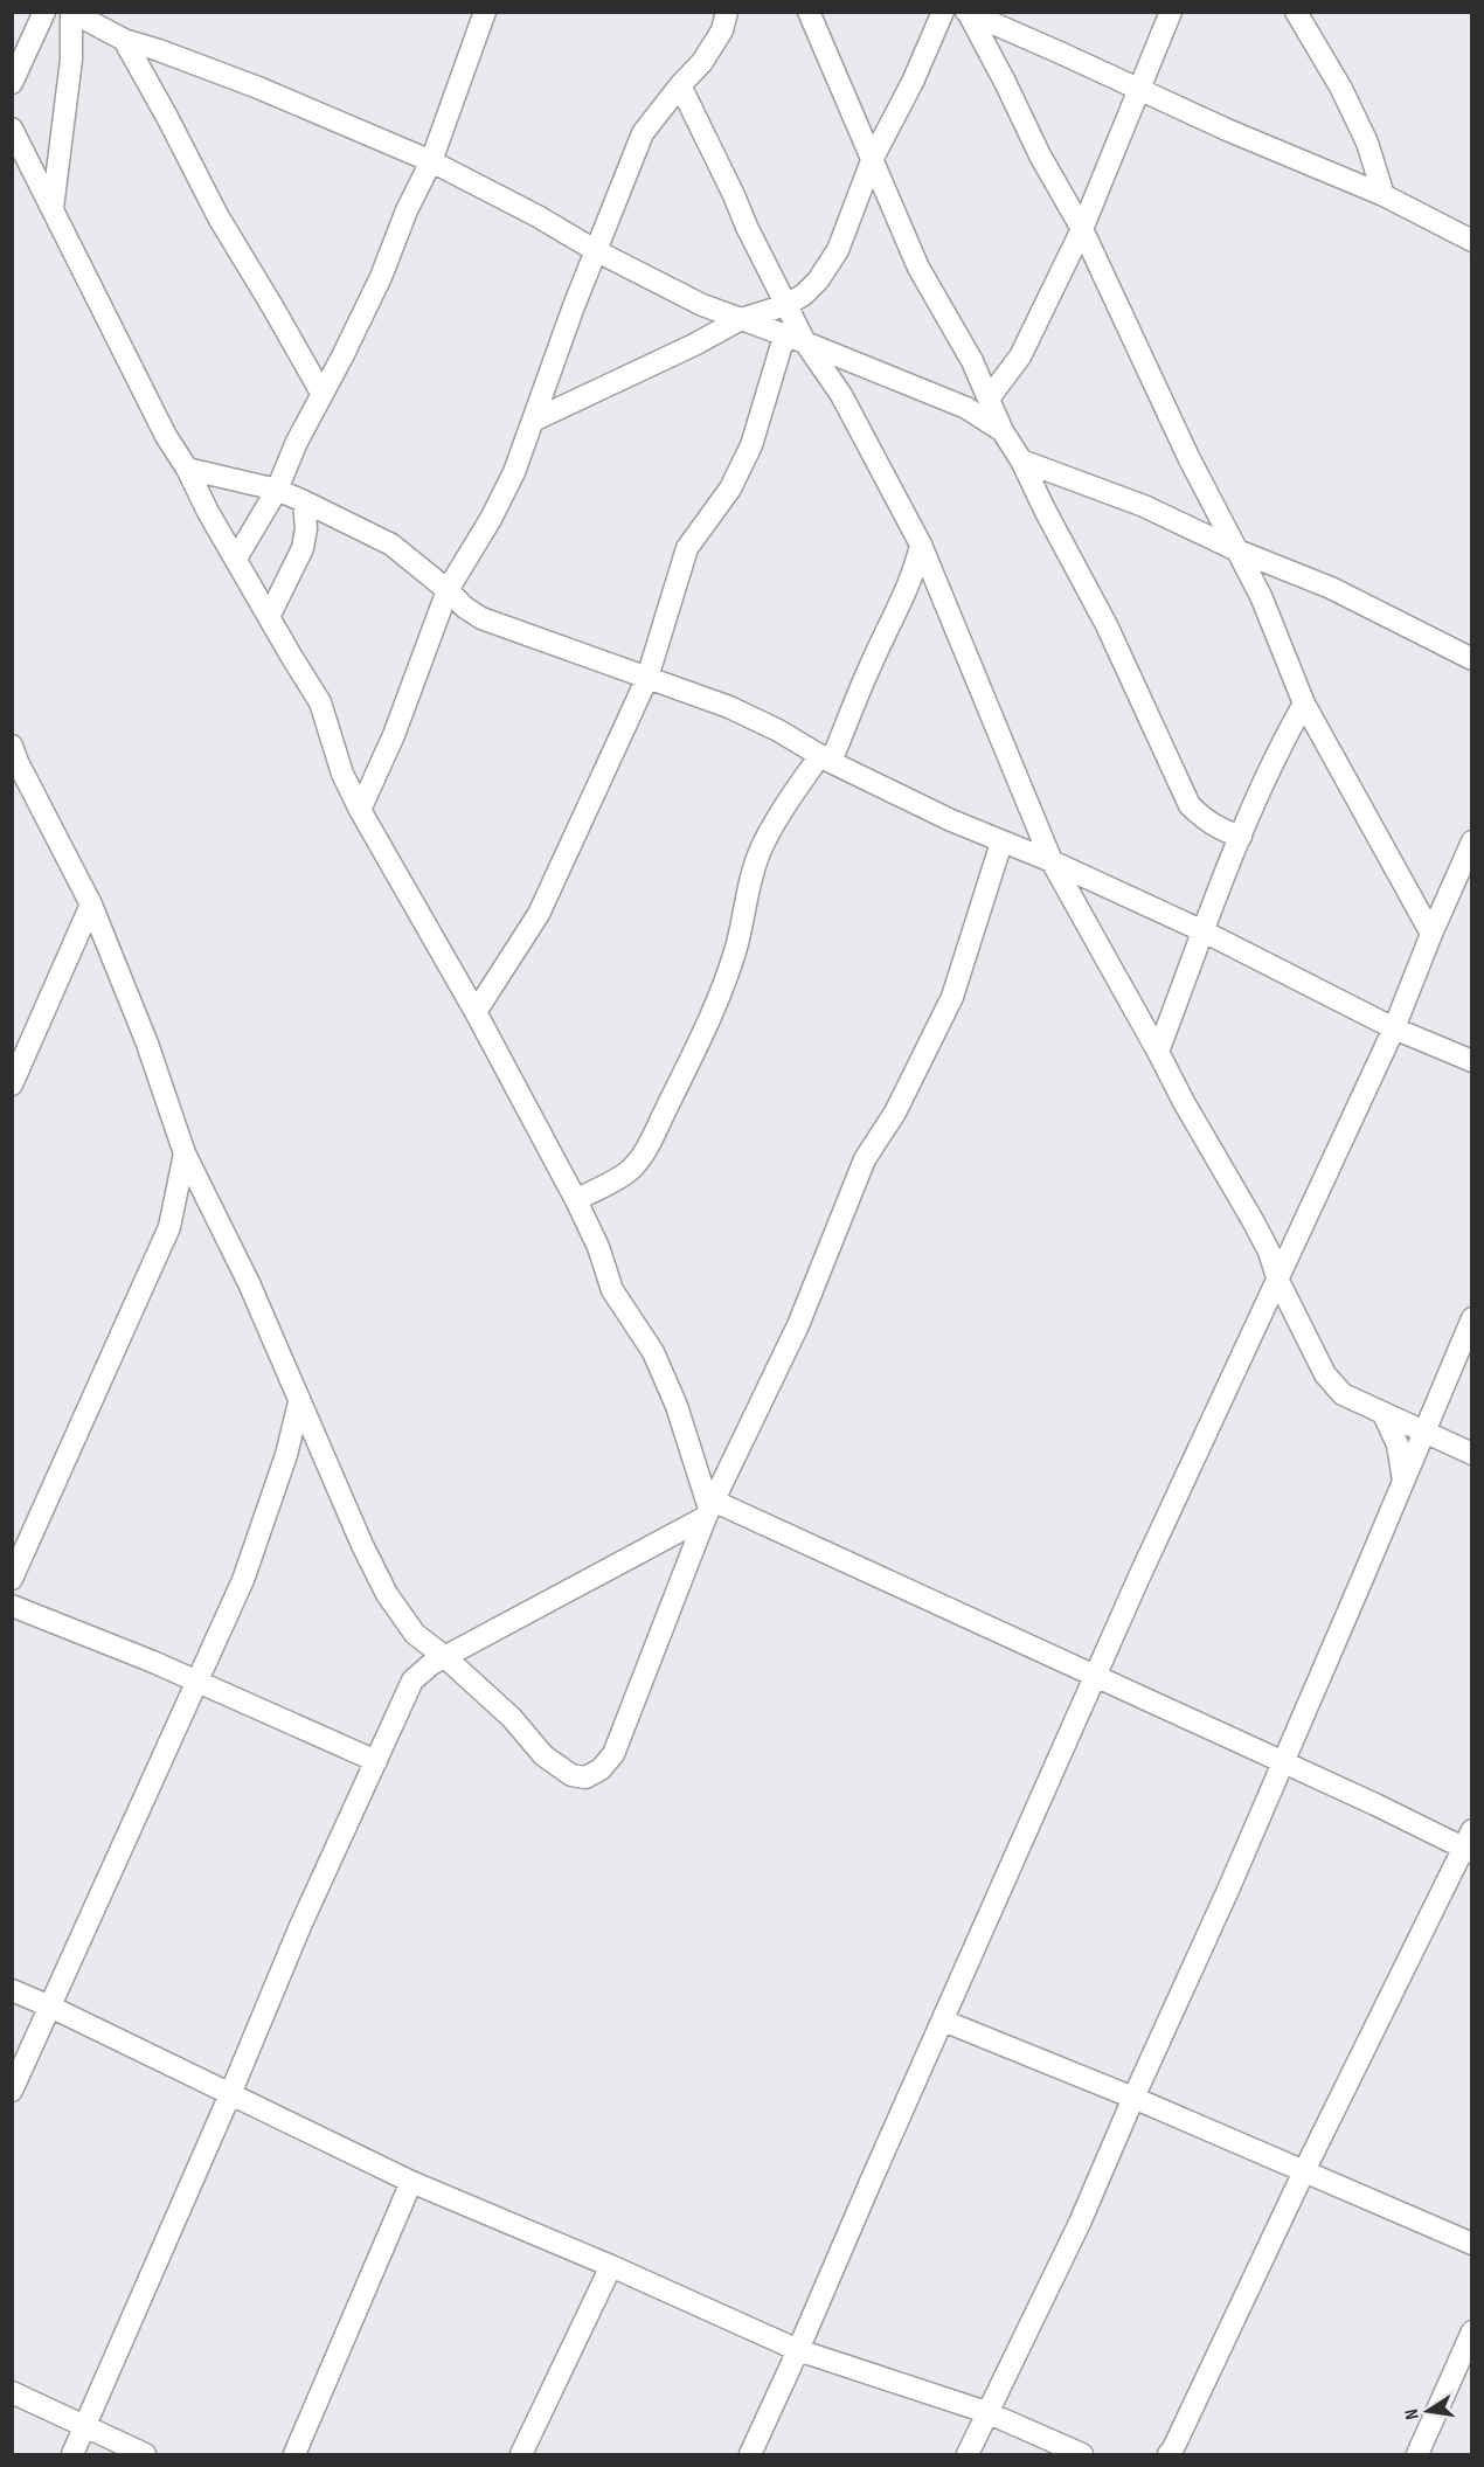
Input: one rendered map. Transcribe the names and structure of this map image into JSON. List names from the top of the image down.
{
  "north": "left"
}
